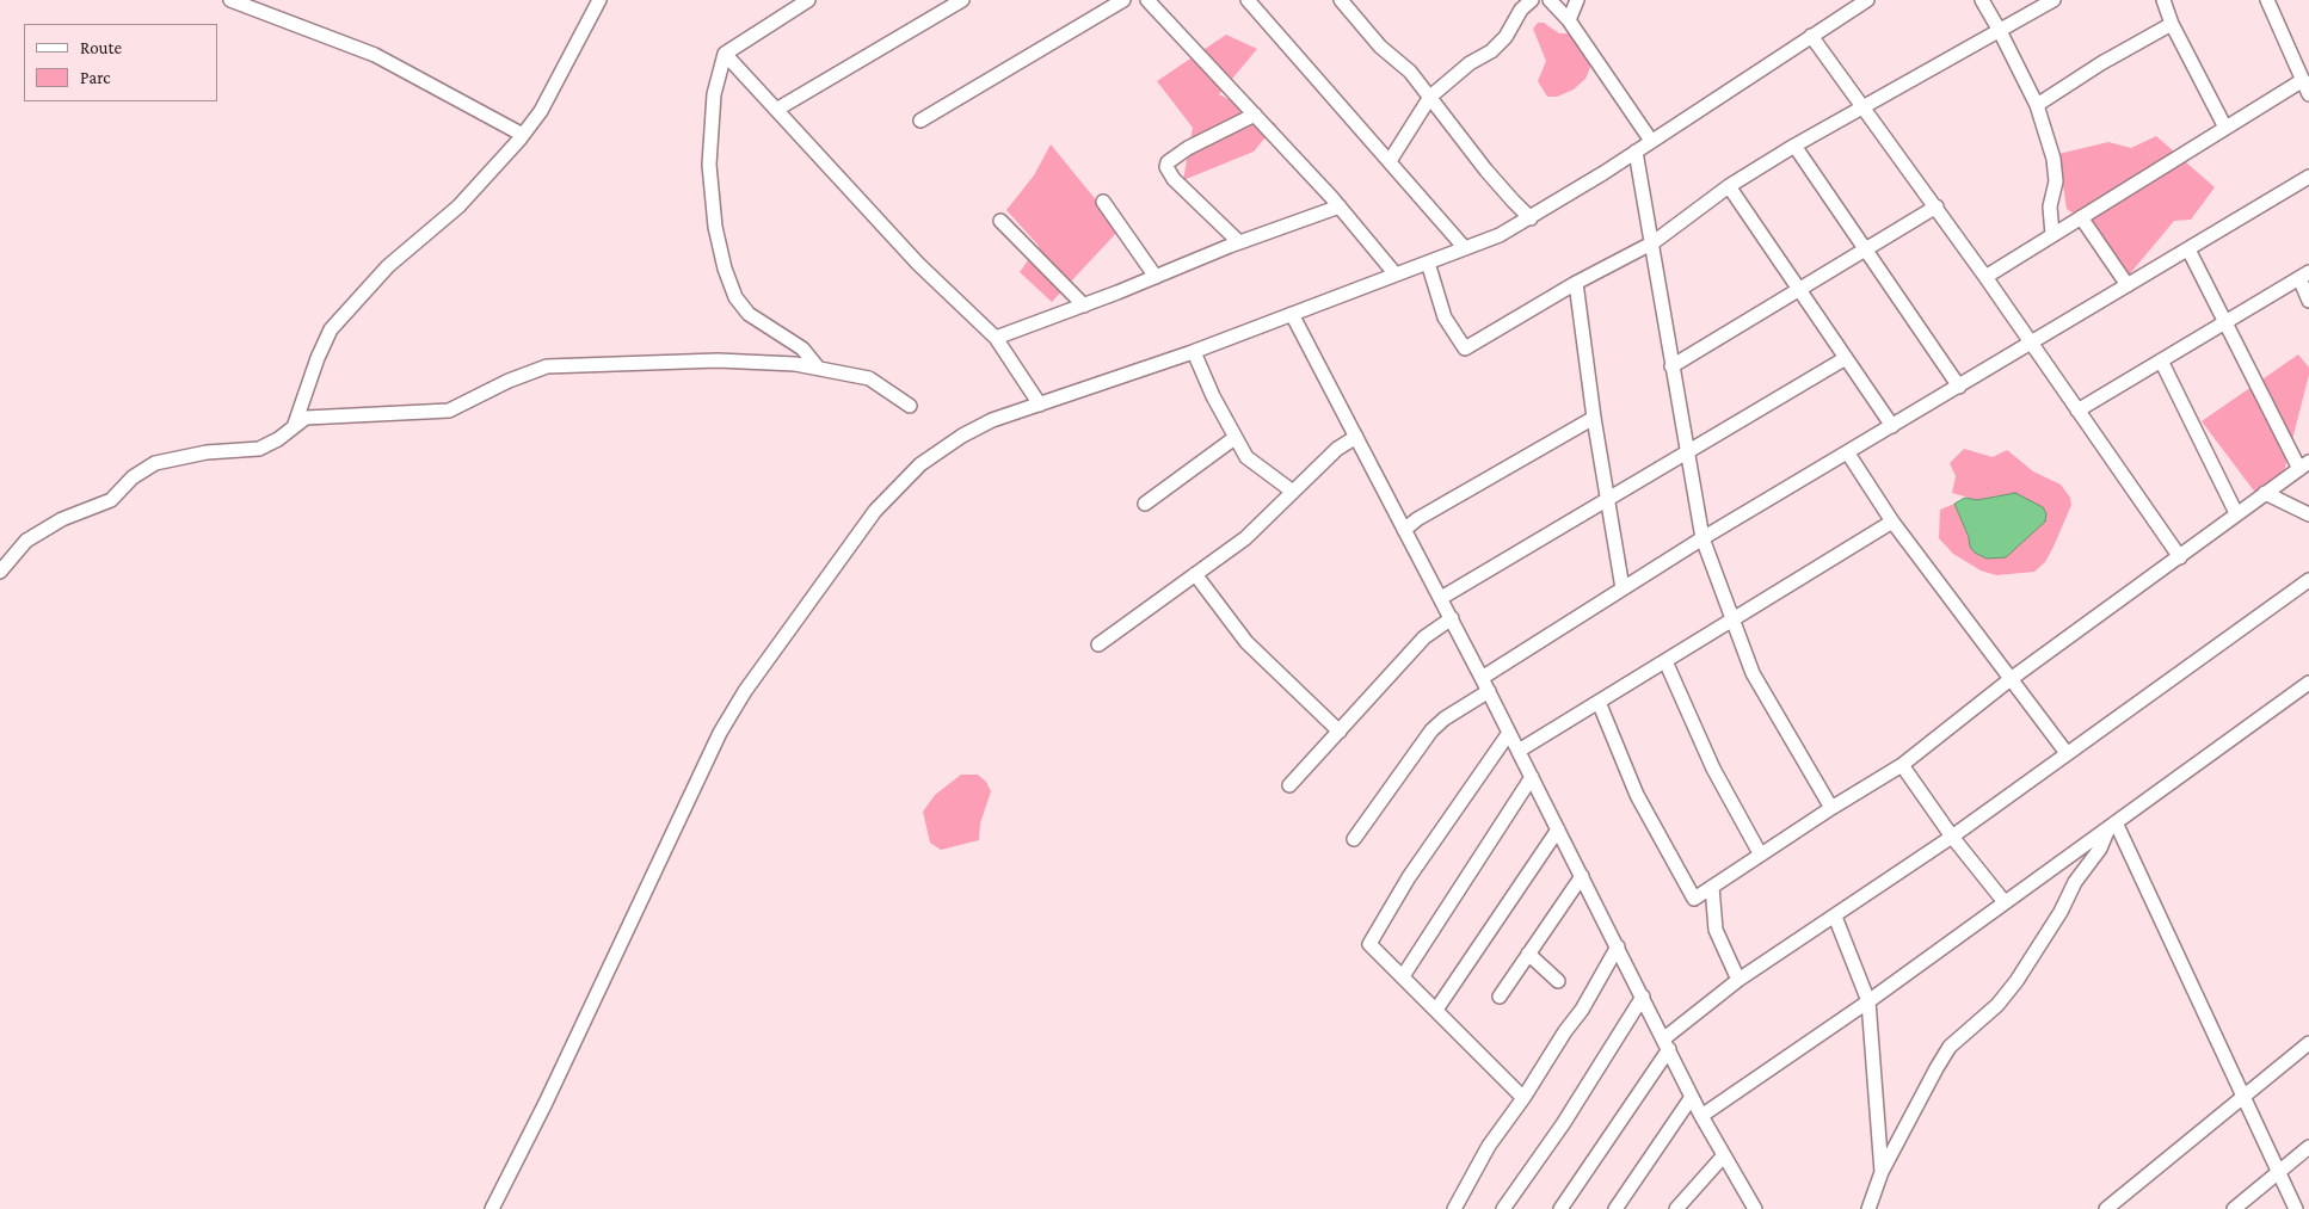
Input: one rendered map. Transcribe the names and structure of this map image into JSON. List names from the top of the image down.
{
  "legend": ["Route", "Parc"]
}
